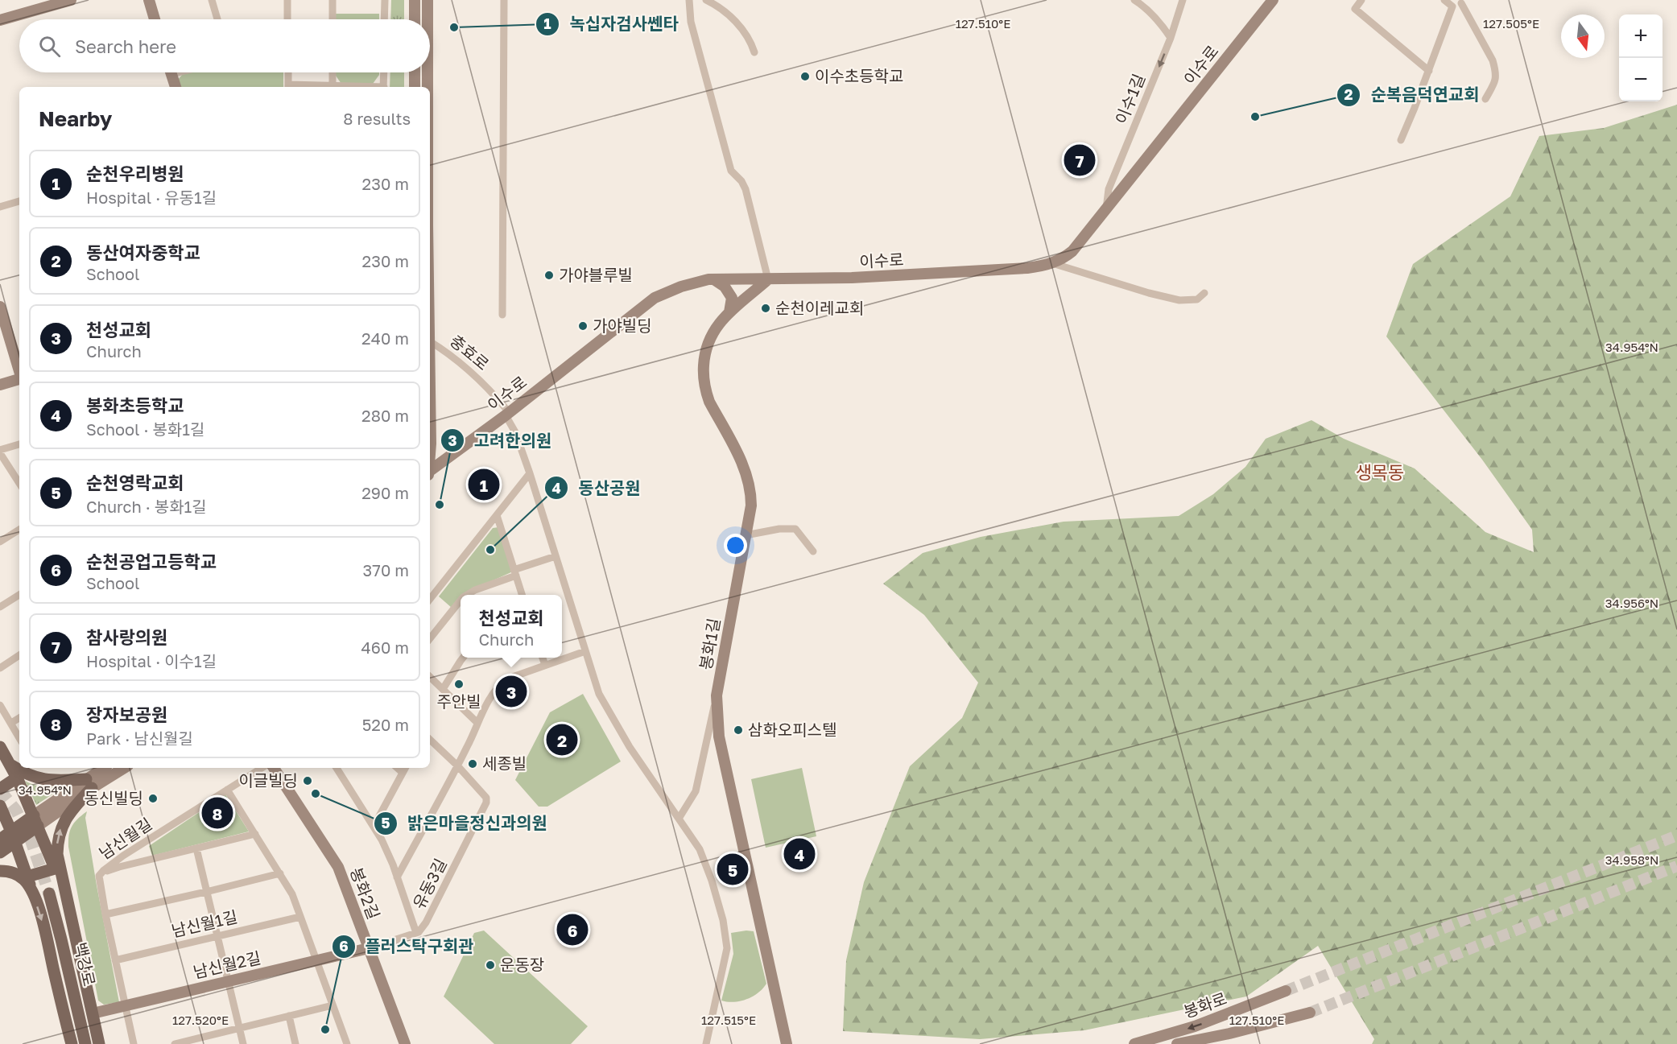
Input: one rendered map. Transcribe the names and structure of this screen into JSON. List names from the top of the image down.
{
  "streets": {
    "main road": [
      "이수로",
      "충효로",
      "봉화1길",
      "봉화2길",
      "백강로",
      "남신월2길",
      "봉화로"
    ],
    "street": [
      "이수1길",
      "남신월길",
      "유동3길",
      "남신월1길"
    ]
  },
  "crossings": [
    ["이수로", "이수1길"],
    ["이수로", "충효로"],
    ["이수로", "봉화1길"],
    ["남신월길", "남신월1길"],
    ["남신월길", "남신월2길"],
    ["유동3길", "봉화2길"],
    ["유동3길", "남신월2길"],
    ["봉화2길", "남신월2길"]
  ],
  "one_way": ["이수1길"],
  "districts": ["생목동"],
  "places": [
    "녹십자검사쎈타",
    "이수초등학교",
    "순복음덕연교회",
    "가야블루빌",
    "순천이레교회",
    "가야빌딩",
    "고려한의원",
    "동산공원",
    "주안빌",
    "삼화오피스텔",
    "세종빌",
    "이글빌딩",
    "밝은마을정신과의원",
    "동신빌딩",
    "운동장",
    "플러스탁구회관"
  ],
  "north": "bottom",
  "page": {
    "map_buttons": ["+", "−"],
    "search": "Search here",
    "heading": ["Nearby", "8 results"],
    "pins": [
      "7",
      "1",
      "3",
      "2",
      "8",
      "4",
      "5",
      "6"
    ],
    "list": [
      {
        "mark": "1",
        "name": "순천우리병원",
        "note": "Hospital · 유동1길",
        "value": "230 m"
      },
      {
        "mark": "2",
        "name": "동산여자중학교",
        "note": "School",
        "value": "230 m"
      },
      {
        "mark": "3",
        "name": "천성교회",
        "note": "Church",
        "value": "240 m"
      },
      {
        "mark": "4",
        "name": "봉화초등학교",
        "note": "School · 봉화1길",
        "value": "280 m"
      },
      {
        "mark": "5",
        "name": "순천영락교회",
        "note": "Church · 봉화1길",
        "value": "290 m"
      },
      {
        "mark": "6",
        "name": "순천공업고등학교",
        "note": "School",
        "value": "370 m"
      },
      {
        "mark": "7",
        "name": "참사랑의원",
        "note": "Hospital · 이수1길",
        "value": "460 m"
      },
      {
        "mark": "8",
        "name": "장자보공원",
        "note": "Park · 남신월길",
        "value": "520 m"
      }
    ],
    "popup": ["천성교회", "Church"]
  },
  "coordinates": [
    "127.510°E",
    "127.505°E",
    "34.954°N",
    "34.956°N",
    "34.958°N",
    "127.520°E",
    "127.515°E"
  ]
}
